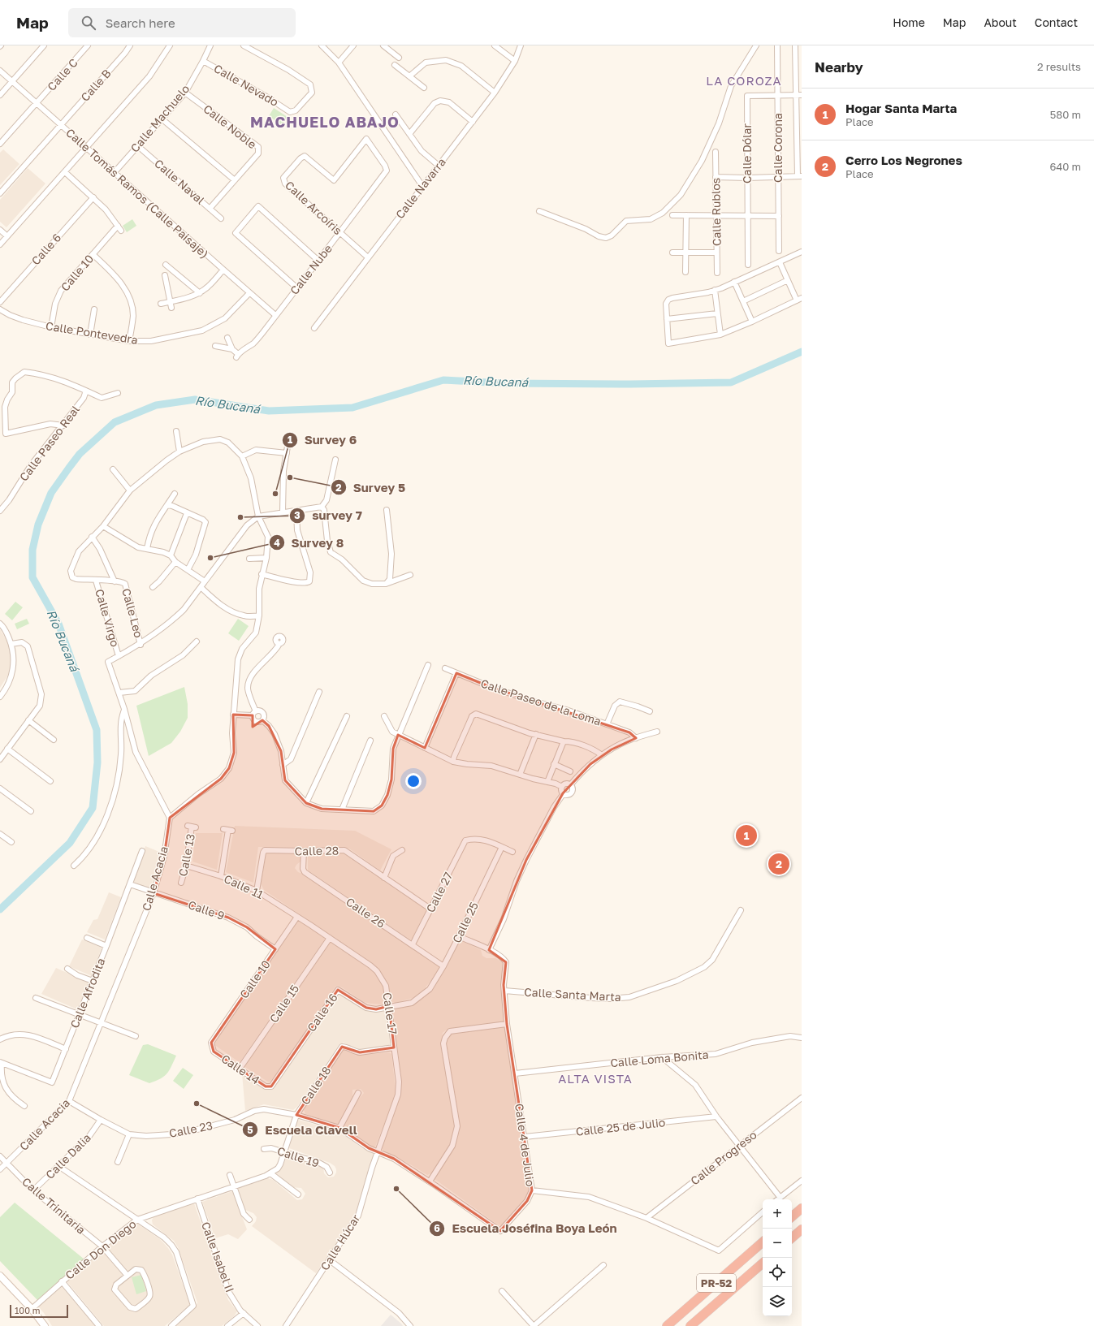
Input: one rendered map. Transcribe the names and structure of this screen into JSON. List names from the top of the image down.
{
  "streets": {
    "highway": ["PR-52"],
    "street": [
      "Calle C",
      "Calle B",
      "Calle Nevado",
      "Calle Machuelo",
      "Calle Noble",
      "Calle Corona",
      "Calle Dólar",
      "Calle Naval",
      "Calle Navarra",
      "Calle Tomás Ramos (Calle Paisaje)",
      "Calle Arcoíris",
      "Calle Rublos",
      "Calle 6",
      "Calle Nube",
      "Calle 10",
      "Calle Pontevedra",
      "Calle Paseo Real",
      "Calle Leo",
      "Calle Virgo",
      "Calle Paseo de la Loma",
      "Calle 28",
      "Calle 13",
      "Calle Acacia",
      "Calle 11",
      "Calle 27",
      "Calle 9",
      "Calle 26",
      "Calle 25",
      "Calle Afrodita",
      "Calle Santa Marta",
      "Calle 15",
      "Calle 16",
      "Calle 17",
      "Calle Loma Bonita",
      "Calle 14",
      "Calle 18",
      "Calle 25 de Julio",
      "Calle 23",
      "Calle 4 de Julio",
      "Calle Dalia",
      "Calle 19",
      "Calle Progreso",
      "Calle Trinitaria",
      "Calle Húcar",
      "Calle Don Diego",
      "Calle Isabel II"
    ]
  },
  "crossings": [
    ["Calle C", "Calle Tomás Ramos (Calle Paisaje)"],
    ["Calle B", "Calle Tomás Ramos (Calle Paisaje)"],
    ["Calle Nevado", "Calle Machuelo"],
    ["Calle Machuelo", "Calle Noble"],
    ["Calle Machuelo", "Calle Naval"],
    ["Calle Machuelo", "Calle Tomás Ramos (Calle Paisaje)"],
    ["Calle Noble", "Calle Naval"],
    ["Calle Corona", "Calle Dólar"],
    ["Calle Navarra", "Calle Arcoíris"],
    ["Calle Tomás Ramos (Calle Paisaje)", "Calle Nube"],
    ["Calle Tomás Ramos (Calle Paisaje)", "Calle Pontevedra"],
    ["Calle Arcoíris", "Calle Nube"],
    ["Calle 10", "Calle Pontevedra"],
    ["Calle 10", "Calle 11"],
    ["Calle 10", "Calle 9"],
    ["Calle 10", "Calle 17"],
    ["Calle 10", "Calle 14"],
    ["Calle 28", "Calle 11"],
    ["Calle 28", "Calle 27"],
    ["Calle 28", "Calle 26"],
    ["Calle 13", "Calle 11"],
    ["Calle Acacia", "Calle 9"],
    ["Calle Acacia", "Calle Trinitaria"],
    ["Calle 11", "Calle 17"],
    ["Calle 27", "Calle 26"],
    ["Calle 27", "Calle 25"],
    ["Calle 9", "Calle Afrodita"],
    ["Calle 26", "Calle 25"],
    ["Calle 25", "Calle 16"],
    ["Calle 25", "Calle 17"],
    ["Calle Santa Marta", "Calle 4 de Julio"],
    ["Calle 15", "Calle 17"],
    ["Calle 15", "Calle 14"],
    ["Calle 16", "Calle 17"],
    ["Calle 16", "Calle 14"],
    ["Calle 17", "Calle 18"],
    ["Calle 17", "Calle 23"],
    ["Calle 17", "Calle 4 de Julio"],
    ["Calle 17", "Calle Húcar"],
    ["Calle Loma Bonita", "Calle 4 de Julio"],
    ["Calle 18", "Calle 23"],
    ["Calle 18", "Calle 19"],
    ["Calle 18", "Calle Don Diego"],
    ["Calle 18", "Calle Isabel II"],
    ["Calle 25 de Julio", "Calle 4 de Julio"],
    ["Calle 23", "Calle 4 de Julio"],
    ["Calle 23", "Calle Húcar"],
    ["Calle 4 de Julio", "Calle Húcar"],
    ["Calle Dalia", "Calle Trinitaria"],
    ["Calle Trinitaria", "Calle Don Diego"],
    ["Calle Don Diego", "Calle Isabel II"]
  ],
  "districts": ["LA COROZA", "MACHUELO ABAJO", "ALTA VISTA"],
  "water": ["Río Bucaná"],
  "places": [
    "Survey 5",
    "Survey 6",
    "survey 7",
    "Survey 8",
    "Escuela Clavell",
    "Escuela Joséfina Boya León"
  ],
  "scale_bar": "100 m",
  "page": {
    "header": "Map",
    "search": "Search here",
    "nav": [
      "Home",
      "Map",
      "About",
      "Contact"
    ],
    "heading": ["Nearby", "2 results"],
    "list": [
      {
        "mark": "1",
        "name": "Hogar Santa Marta",
        "note": "Place",
        "value": "580 m"
      },
      {
        "mark": "2",
        "name": "Cerro Los Negrones",
        "note": "Place",
        "value": "640 m"
      }
    ],
    "pins": ["1", "2"],
    "map_buttons": ["+", "−"],
    "scale": "100 m"
  }
}
